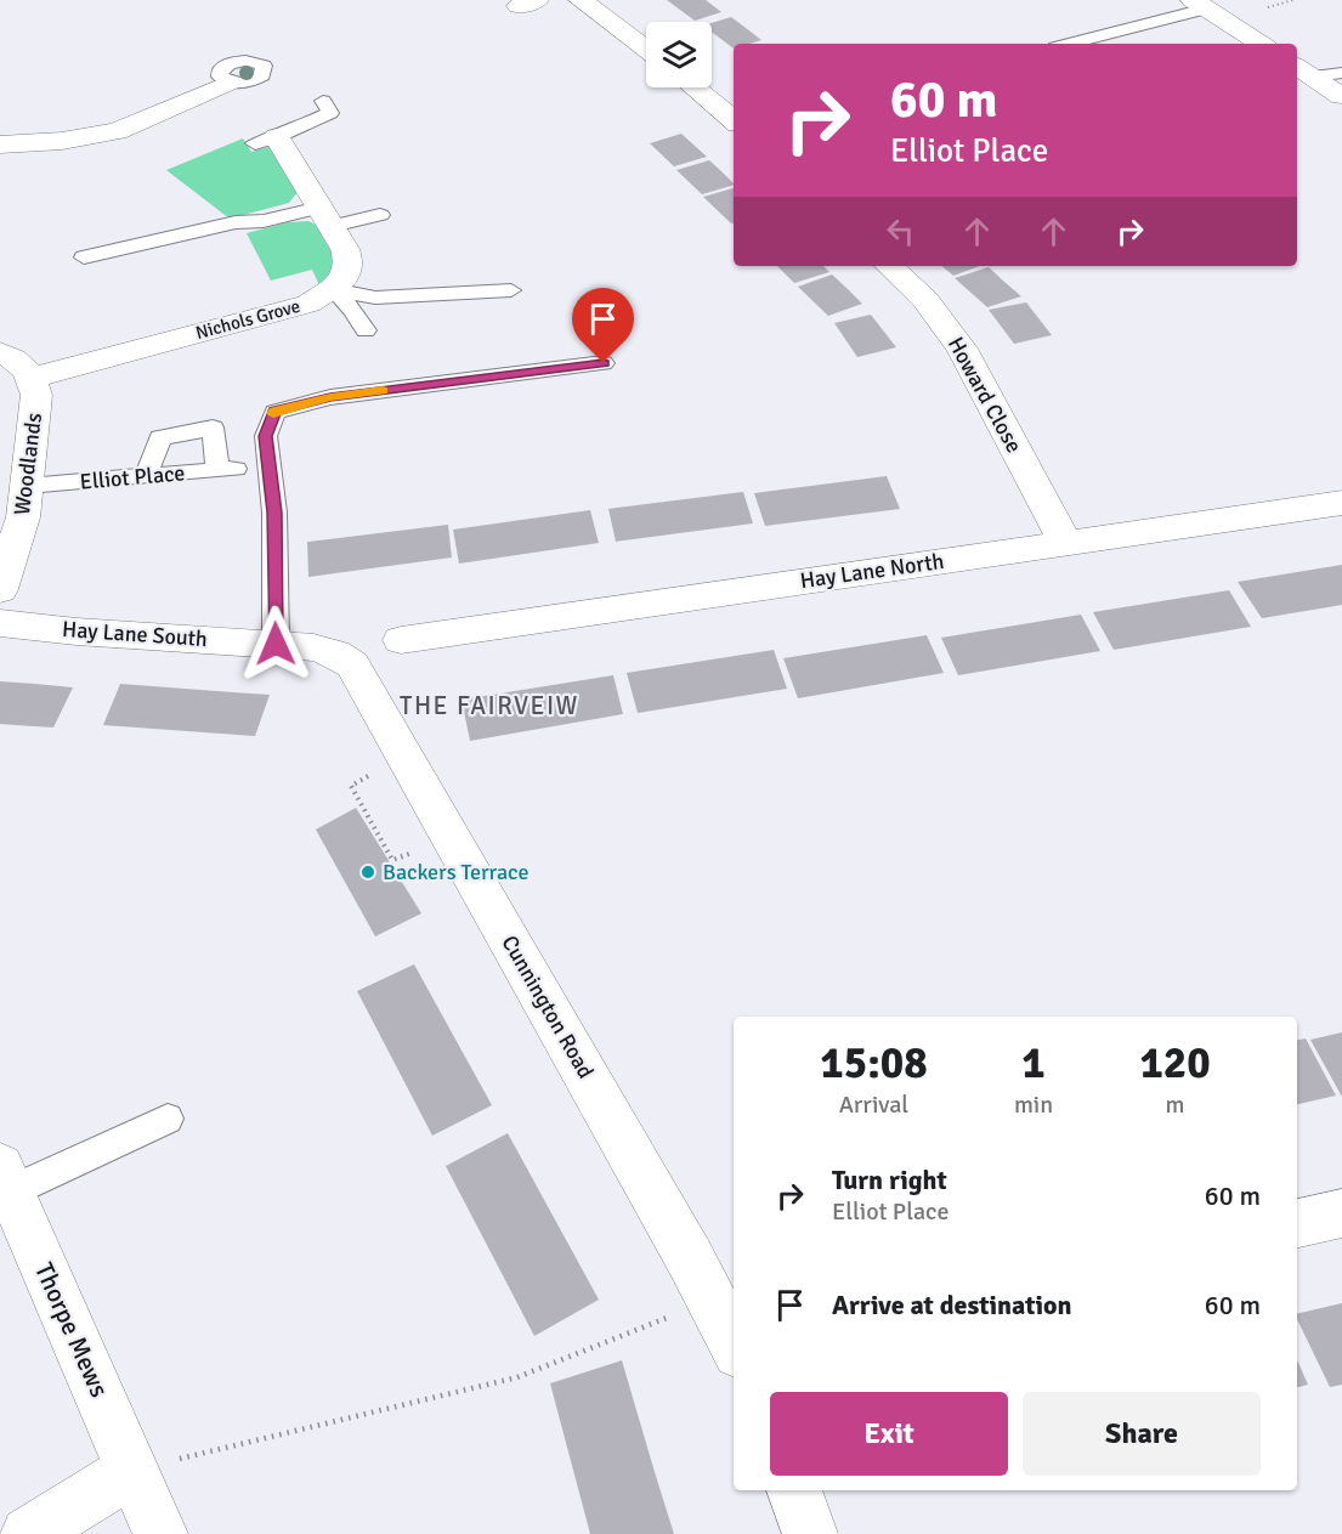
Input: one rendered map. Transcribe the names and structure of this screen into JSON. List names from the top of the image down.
{
  "streets": {
    "street": [
      "Nichols Grove",
      "Howard Close",
      "Woodlands",
      "Hay Lane North",
      "Hay Lane South",
      "Cunnington Road",
      "Thorpe Mews"
    ],
    "lane": ["Elliot Place"]
  },
  "crossings": [
    ["Nichols Grove", "Woodlands"],
    ["Howard Close", "Hay Lane North"],
    ["Woodlands", "Elliot Place"],
    ["Hay Lane South", "Cunnington Road"]
  ],
  "districts": ["THE FAIRVEIW"],
  "places": ["Backers Terrace"],
  "page": {
    "turn": ["60 m", "Elliot Place"],
    "eta": [
      "15:08",
      "Arrival",
      "1",
      "min",
      "120",
      "m"
    ],
    "list": [
      {
        "name": "Turn right",
        "note": "Elliot Place",
        "value": "60 m"
      },
      {
        "name": "Arrive at destination",
        "value": "60 m"
      }
    ],
    "buttons": ["Exit", "Share"]
  }
}
